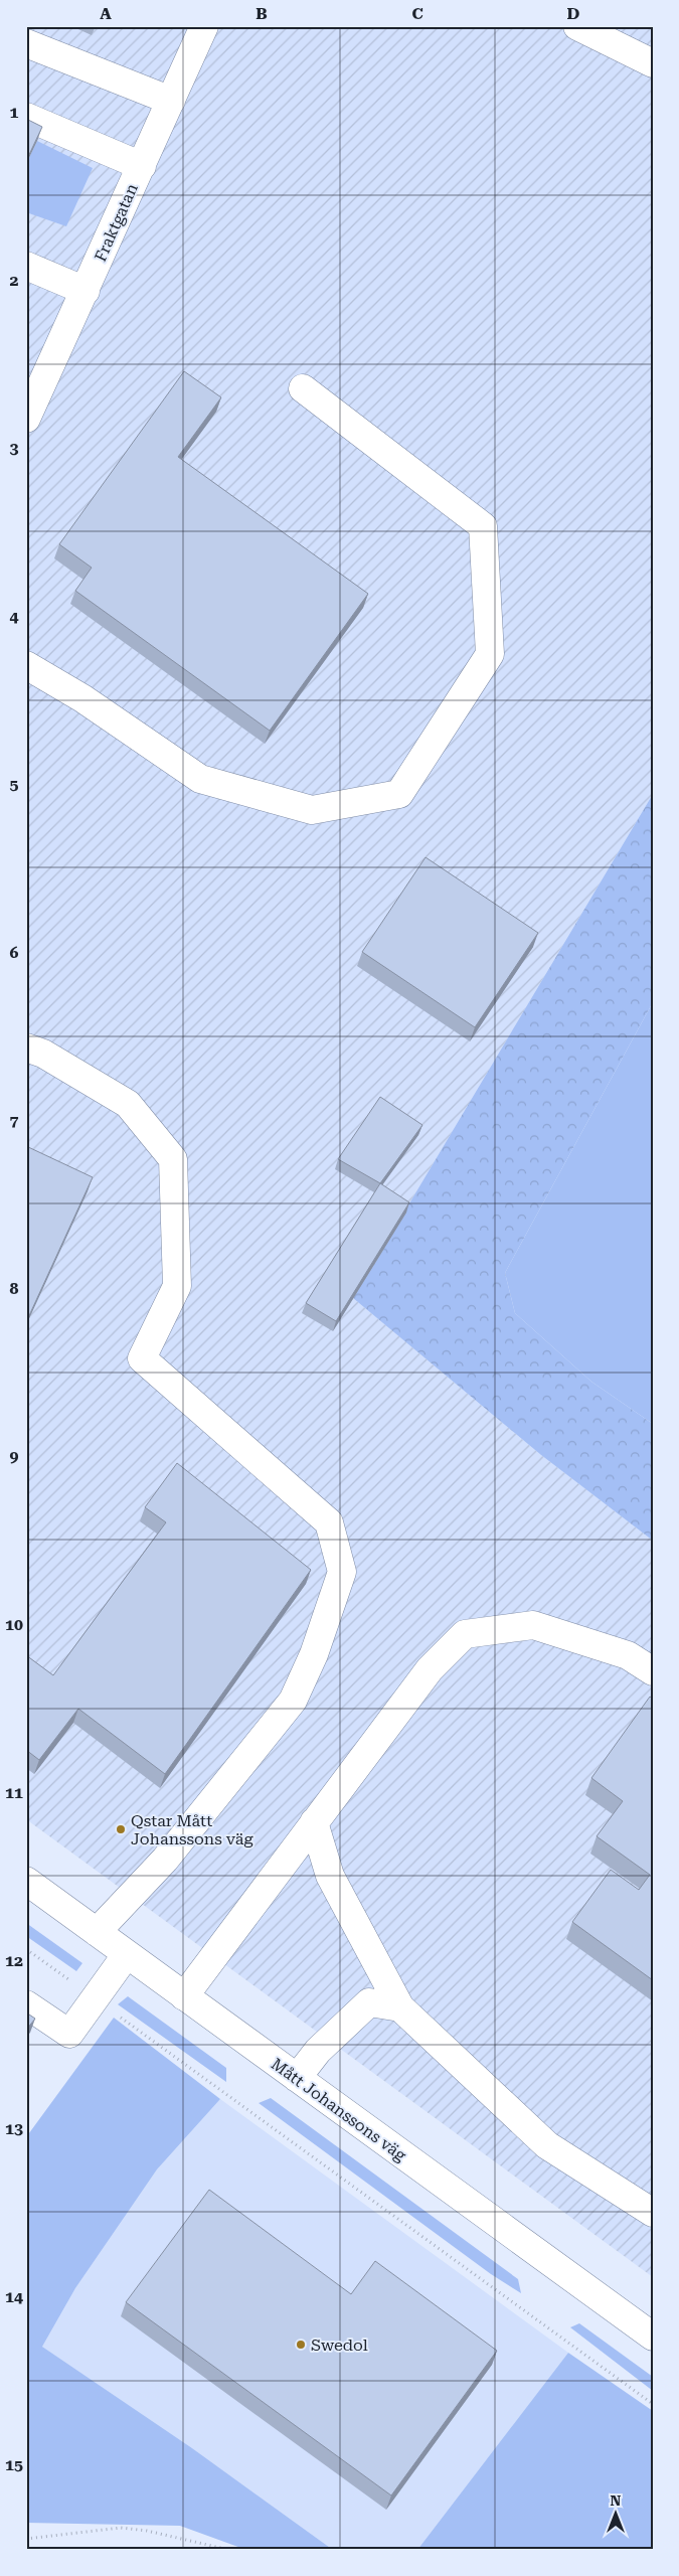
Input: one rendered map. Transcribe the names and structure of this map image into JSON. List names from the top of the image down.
{
  "streets": {
    "street": ["Fraktgatan", "Mått Johanssons väg"]
  },
  "places": ["Qstar Mått Johanssons väg", "Swedol"],
  "north": "top",
  "grid": {
    "columns": [
      "A",
      "B",
      "C",
      "D"
    ],
    "rows": [
      "1",
      "2",
      "3",
      "4",
      "5",
      "6",
      "7",
      "8",
      "9",
      "10",
      "11",
      "12",
      "13",
      "14",
      "15"
    ]
  }
}
